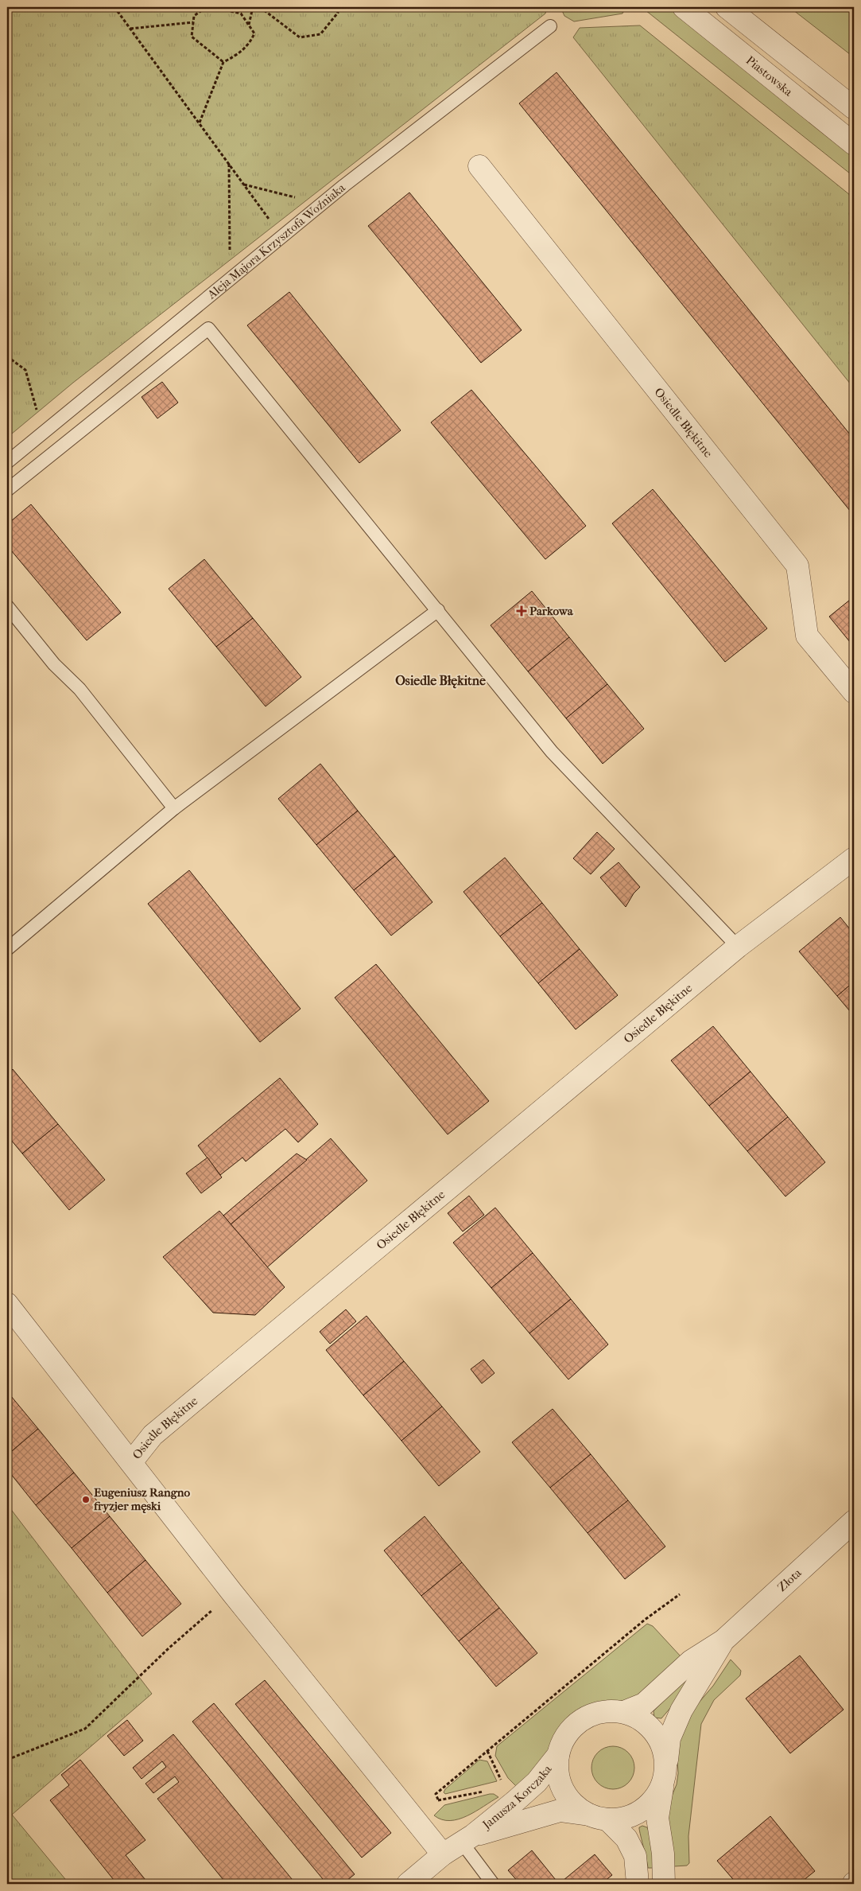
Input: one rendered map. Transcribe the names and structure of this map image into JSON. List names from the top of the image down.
{
  "streets": {
    "street": [
      "Piastowska",
      "Osiedle Błękitne",
      "Złota",
      "Janusza Korczaka"
    ],
    "lane": ["Aleja Majora Krzysztofa Woźniaka"]
  },
  "crossings": [
    ["Złota", "Janusza Korczaka"]
  ],
  "districts": ["Osiedle Błękitne"],
  "places": {
    "health": ["Parkowa"],
    "other": ["Eugeniusz Rangno fryzjer męski"]
  }
}
